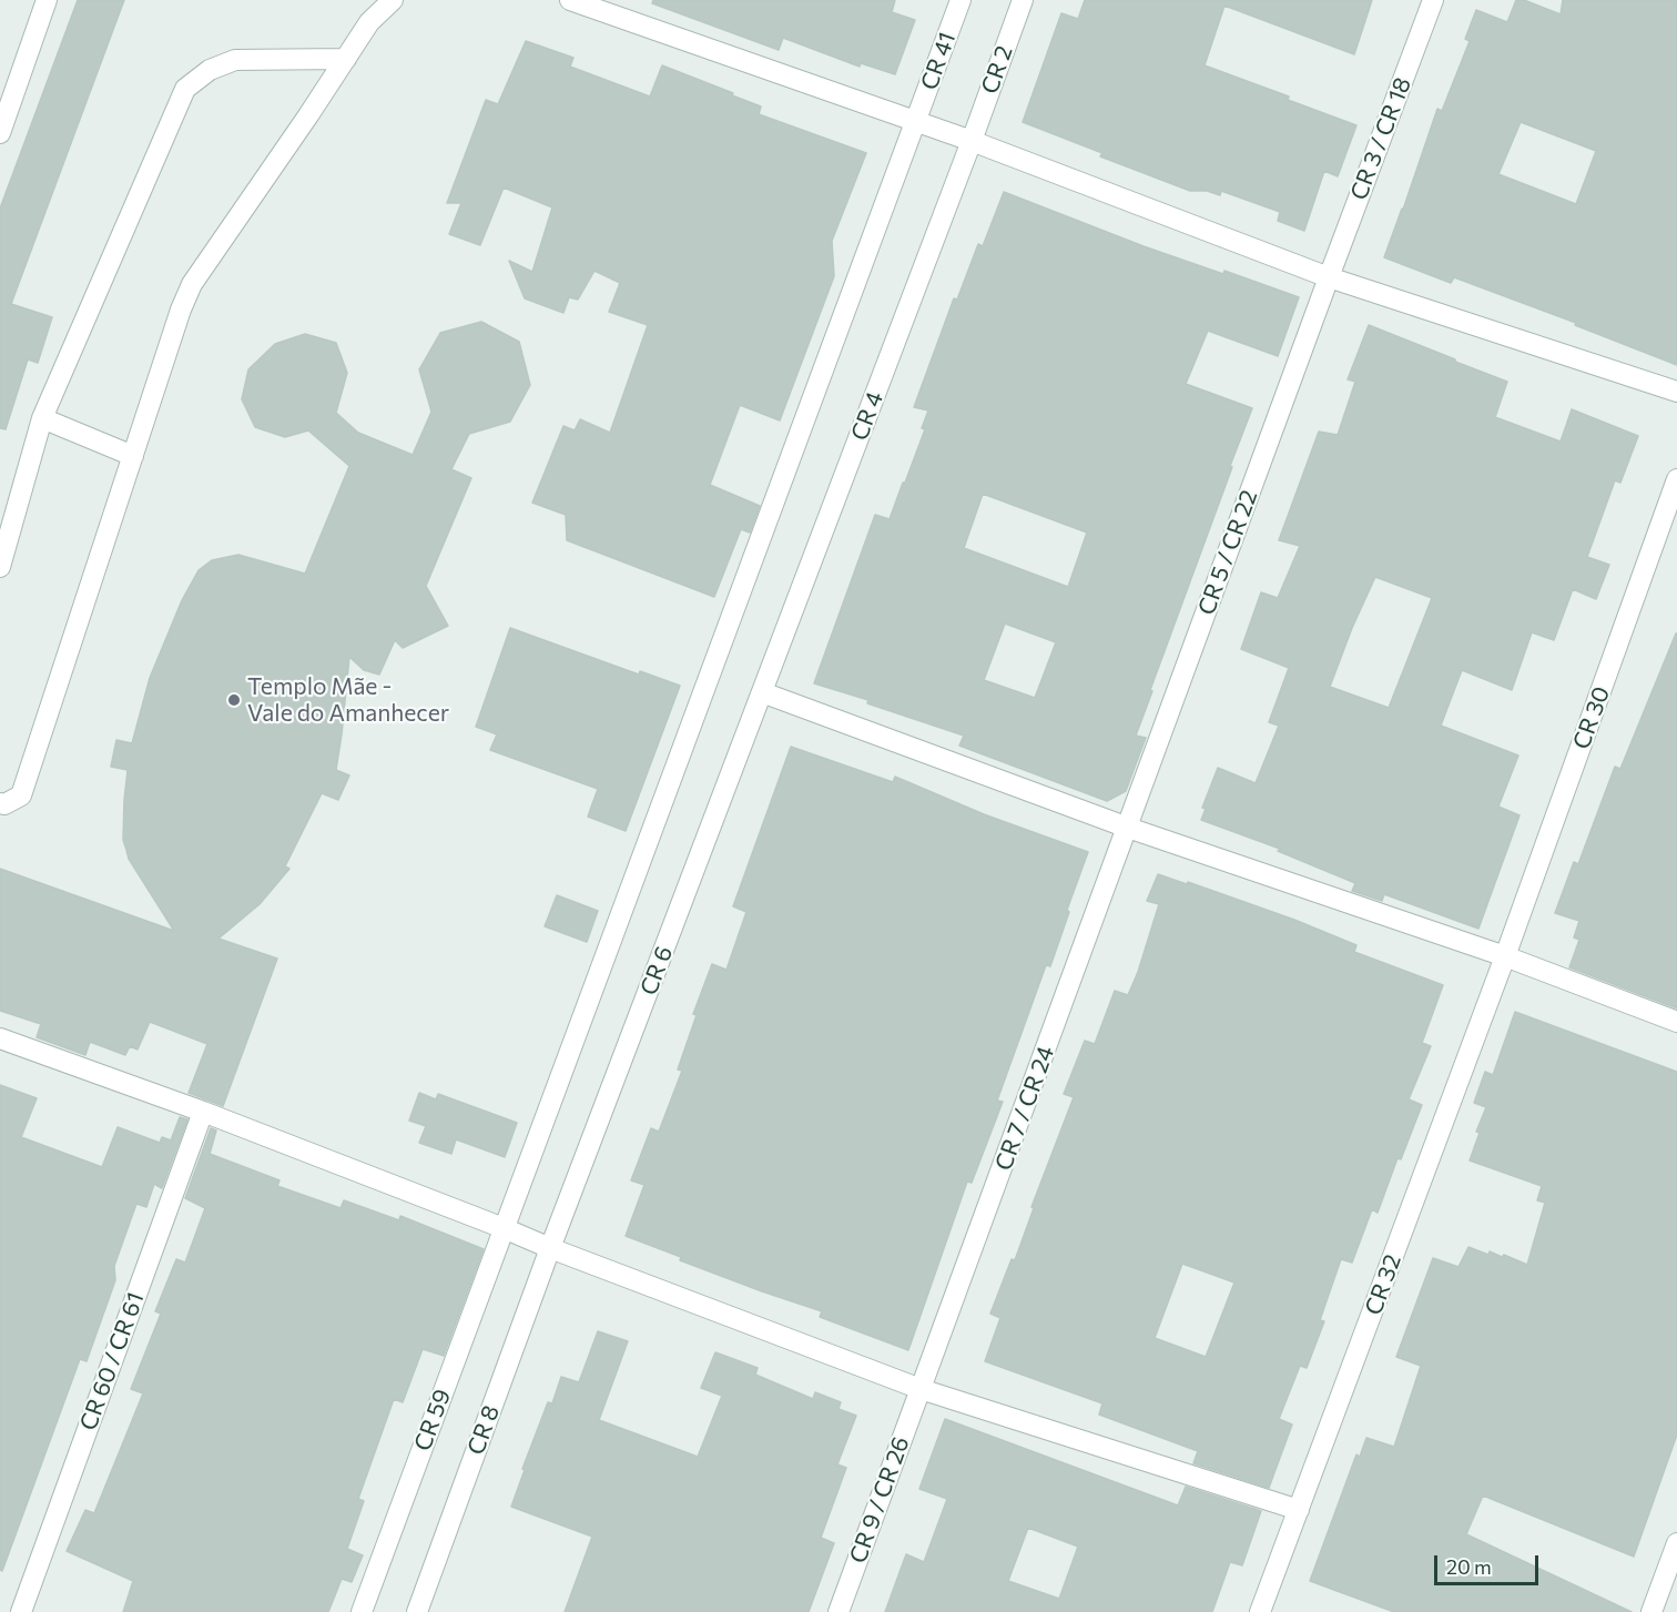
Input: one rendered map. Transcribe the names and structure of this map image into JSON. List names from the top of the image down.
{
  "streets": {
    "street": [
      "CR 41",
      "CR 2",
      "CR 3 / CR 18",
      "CR 4",
      "CR 5 / CR 22",
      "CR 30",
      "CR 6",
      "CR 7 / CR 24",
      "CR 32",
      "CR 60 / CR 61",
      "CR 59",
      "CR 8",
      "CR 9 / CR 26"
    ]
  },
  "crossings": [
    ["CR 41", "CR 59"],
    ["CR 2", "CR 4"],
    ["CR 3 / CR 18", "CR 5 / CR 22"],
    ["CR 4", "CR 6"],
    ["CR 5 / CR 22", "CR 7 / CR 24"],
    ["CR 30", "CR 32"],
    ["CR 6", "CR 8"],
    ["CR 7 / CR 24", "CR 9 / CR 26"]
  ],
  "places": ["Templo Mãe - Vale do Amanhecer"],
  "scale_bar": "20 m"
}
